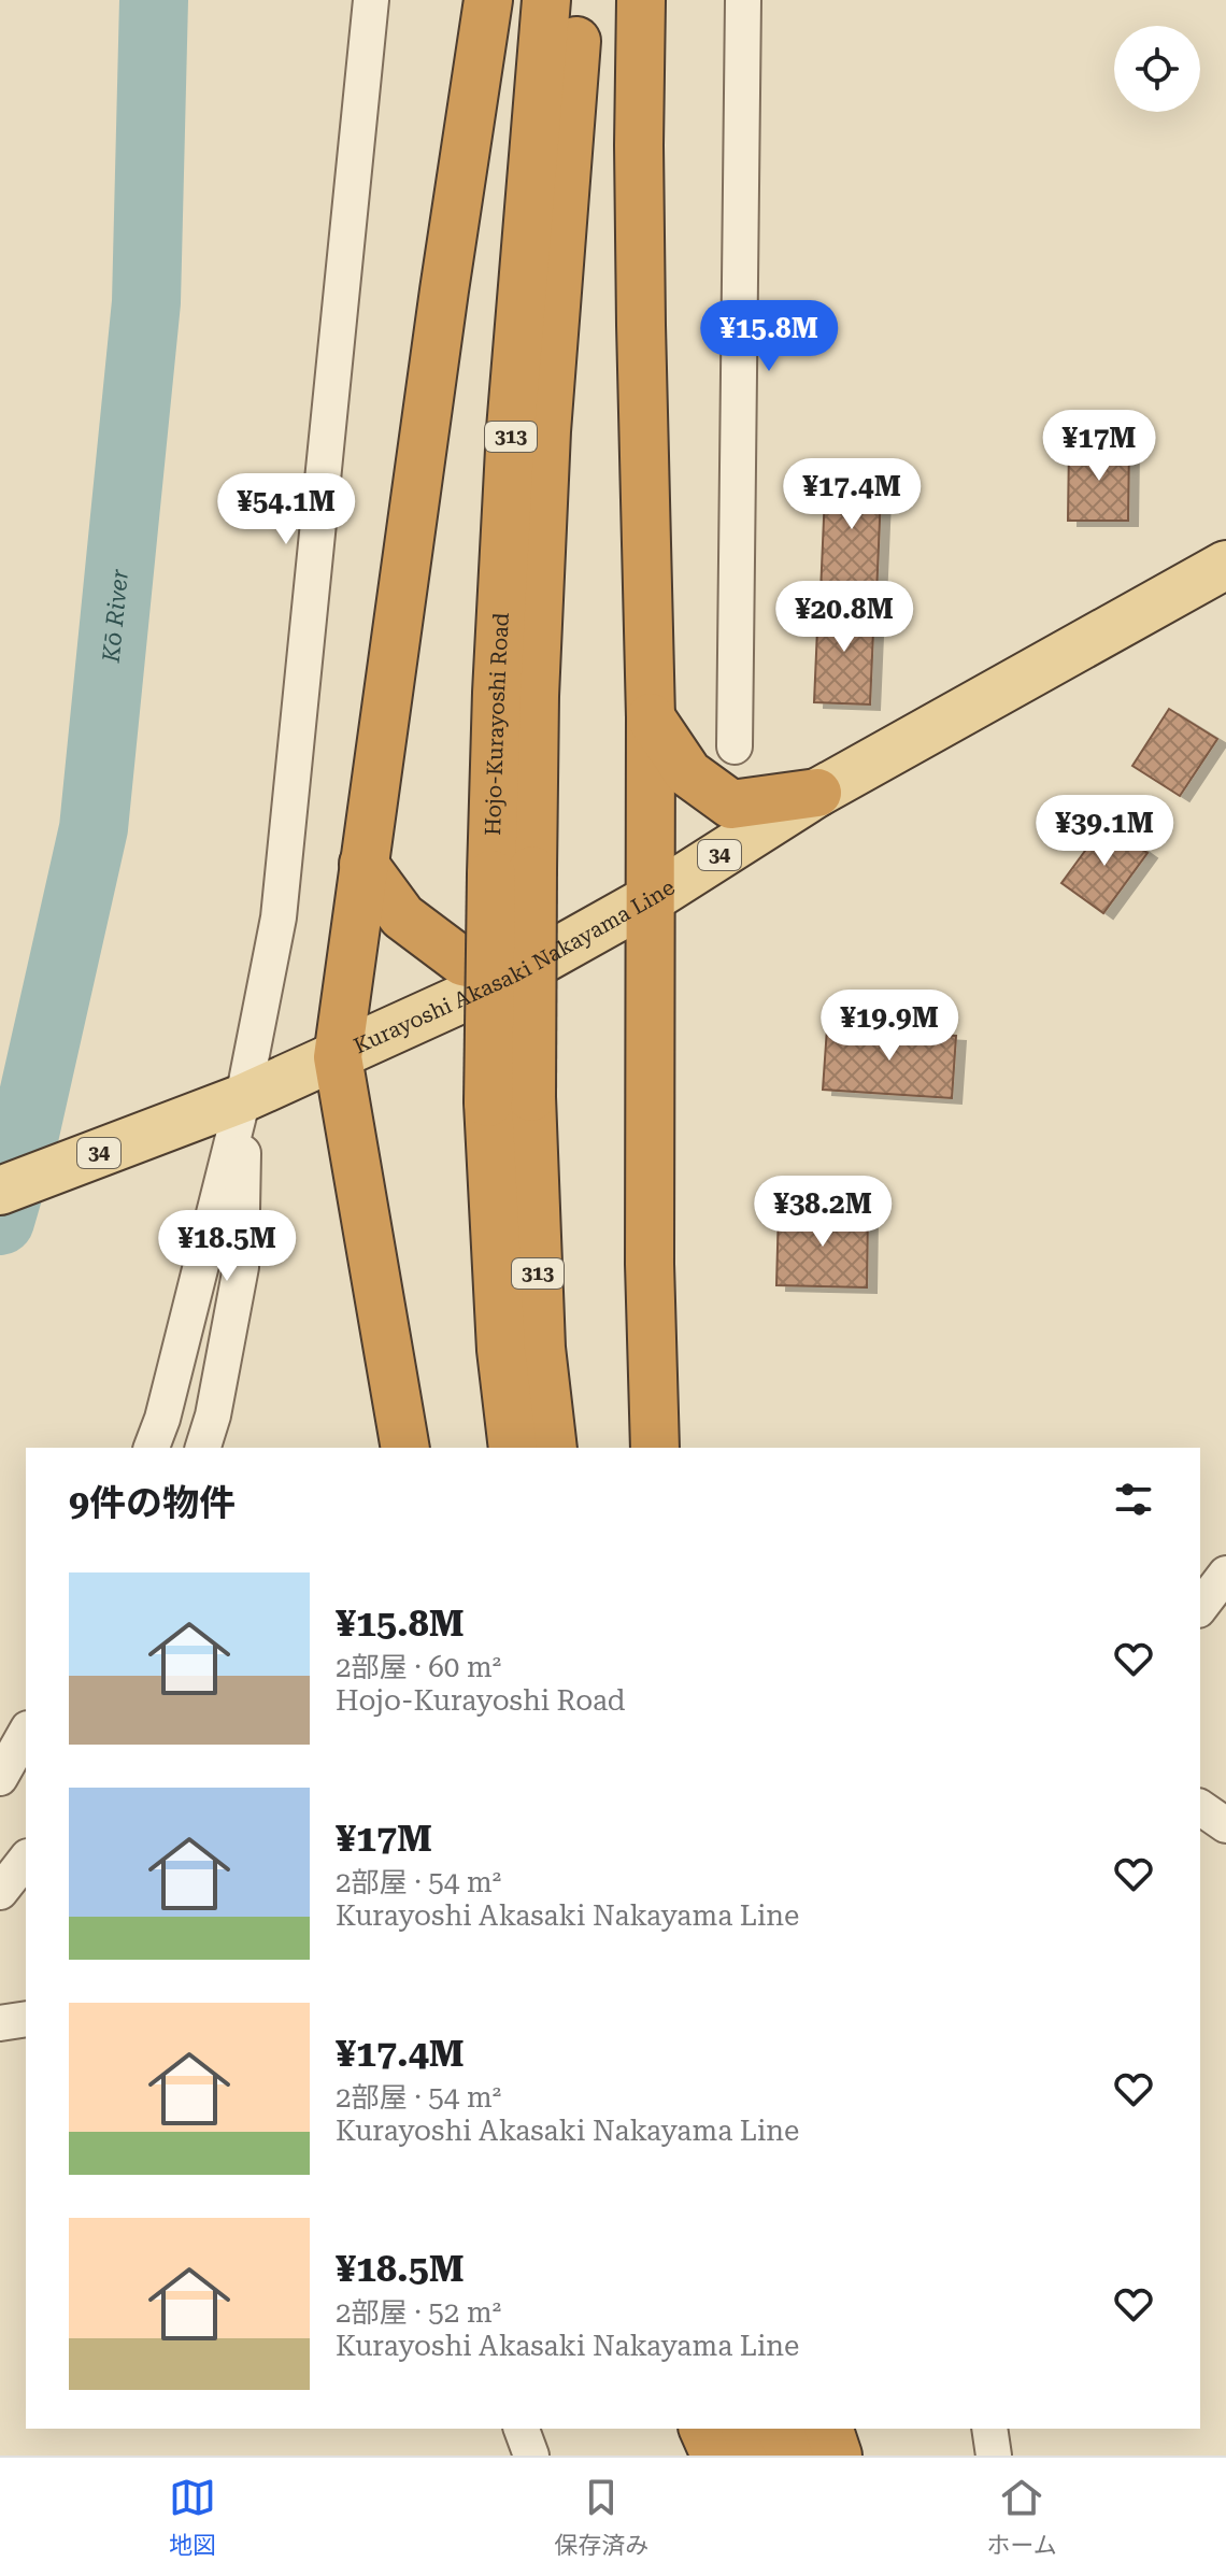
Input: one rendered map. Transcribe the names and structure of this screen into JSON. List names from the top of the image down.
{
  "streets": {
    "highway": ["313", "Hojo-Kurayoshi Road"],
    "main road": ["34", "Kurayoshi Akasaki Nakayama Line"]
  },
  "water": ["Kō River"],
  "page": {
    "price": [
      "¥15.8M",
      "¥17M",
      "¥17.4M",
      "¥54.1M",
      "¥20.8M",
      "¥39.1M",
      "¥19.9M",
      "¥38.2M",
      "¥18.5M"
    ],
    "heading": "9件の物件",
    "list": [
      {
        "name": "¥15.8M",
        "note": "2部屋 · 60 m² · Hojo-Kurayoshi Road"
      },
      {
        "name": "¥17M",
        "note": "2部屋 · 54 m² · Kurayoshi Akasaki Nakayama Line"
      },
      {
        "name": "¥17.4M",
        "note": "2部屋 · 54 m² · Kurayoshi Akasaki Nakayama Line"
      },
      {
        "name": "¥18.5M",
        "note": "2部屋 · 52 m² · Kurayoshi Akasaki Nakayama Line"
      }
    ],
    "tabs": ["地図", "保存済み", "ホーム"]
  }
}
